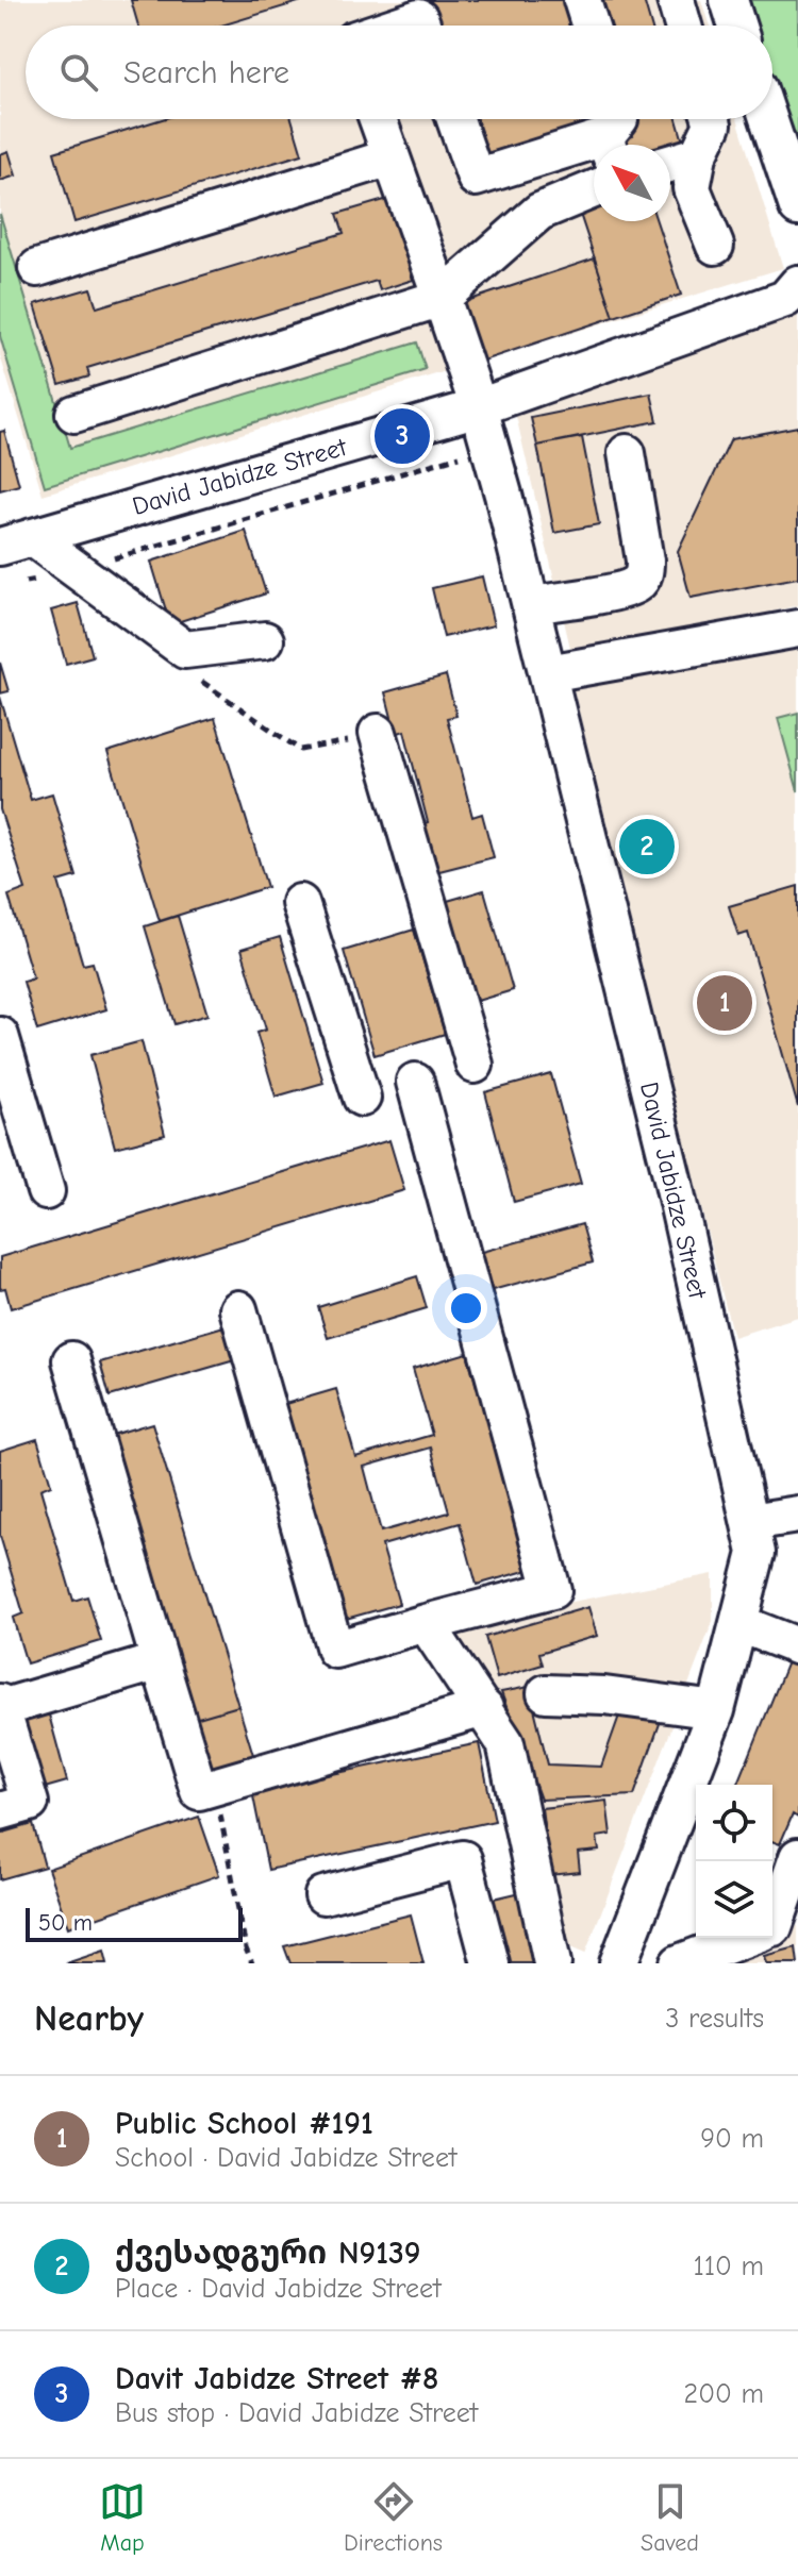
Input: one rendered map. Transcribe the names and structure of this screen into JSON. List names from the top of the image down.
{
  "streets": {
    "street": ["David Jabidze Street"]
  },
  "scale_bar": "50 m",
  "north": "top left",
  "page": {
    "search": "Search here",
    "pins": ["3", "2", "1"],
    "scale": "50 m",
    "heading": ["Nearby", "3 results"],
    "list": [
      {
        "mark": "1",
        "name": "Public School #191",
        "note": "School · David Jabidze Street",
        "value": "90 m"
      },
      {
        "mark": "2",
        "name": "ქვესადგური N9139",
        "note": "Place · David Jabidze Street",
        "value": "110 m"
      },
      {
        "mark": "3",
        "name": "Davit Jabidze Street #8",
        "note": "Bus stop · David Jabidze Street",
        "value": "200 m"
      }
    ],
    "nav": ["Map", "Directions", "Saved"]
  }
}
